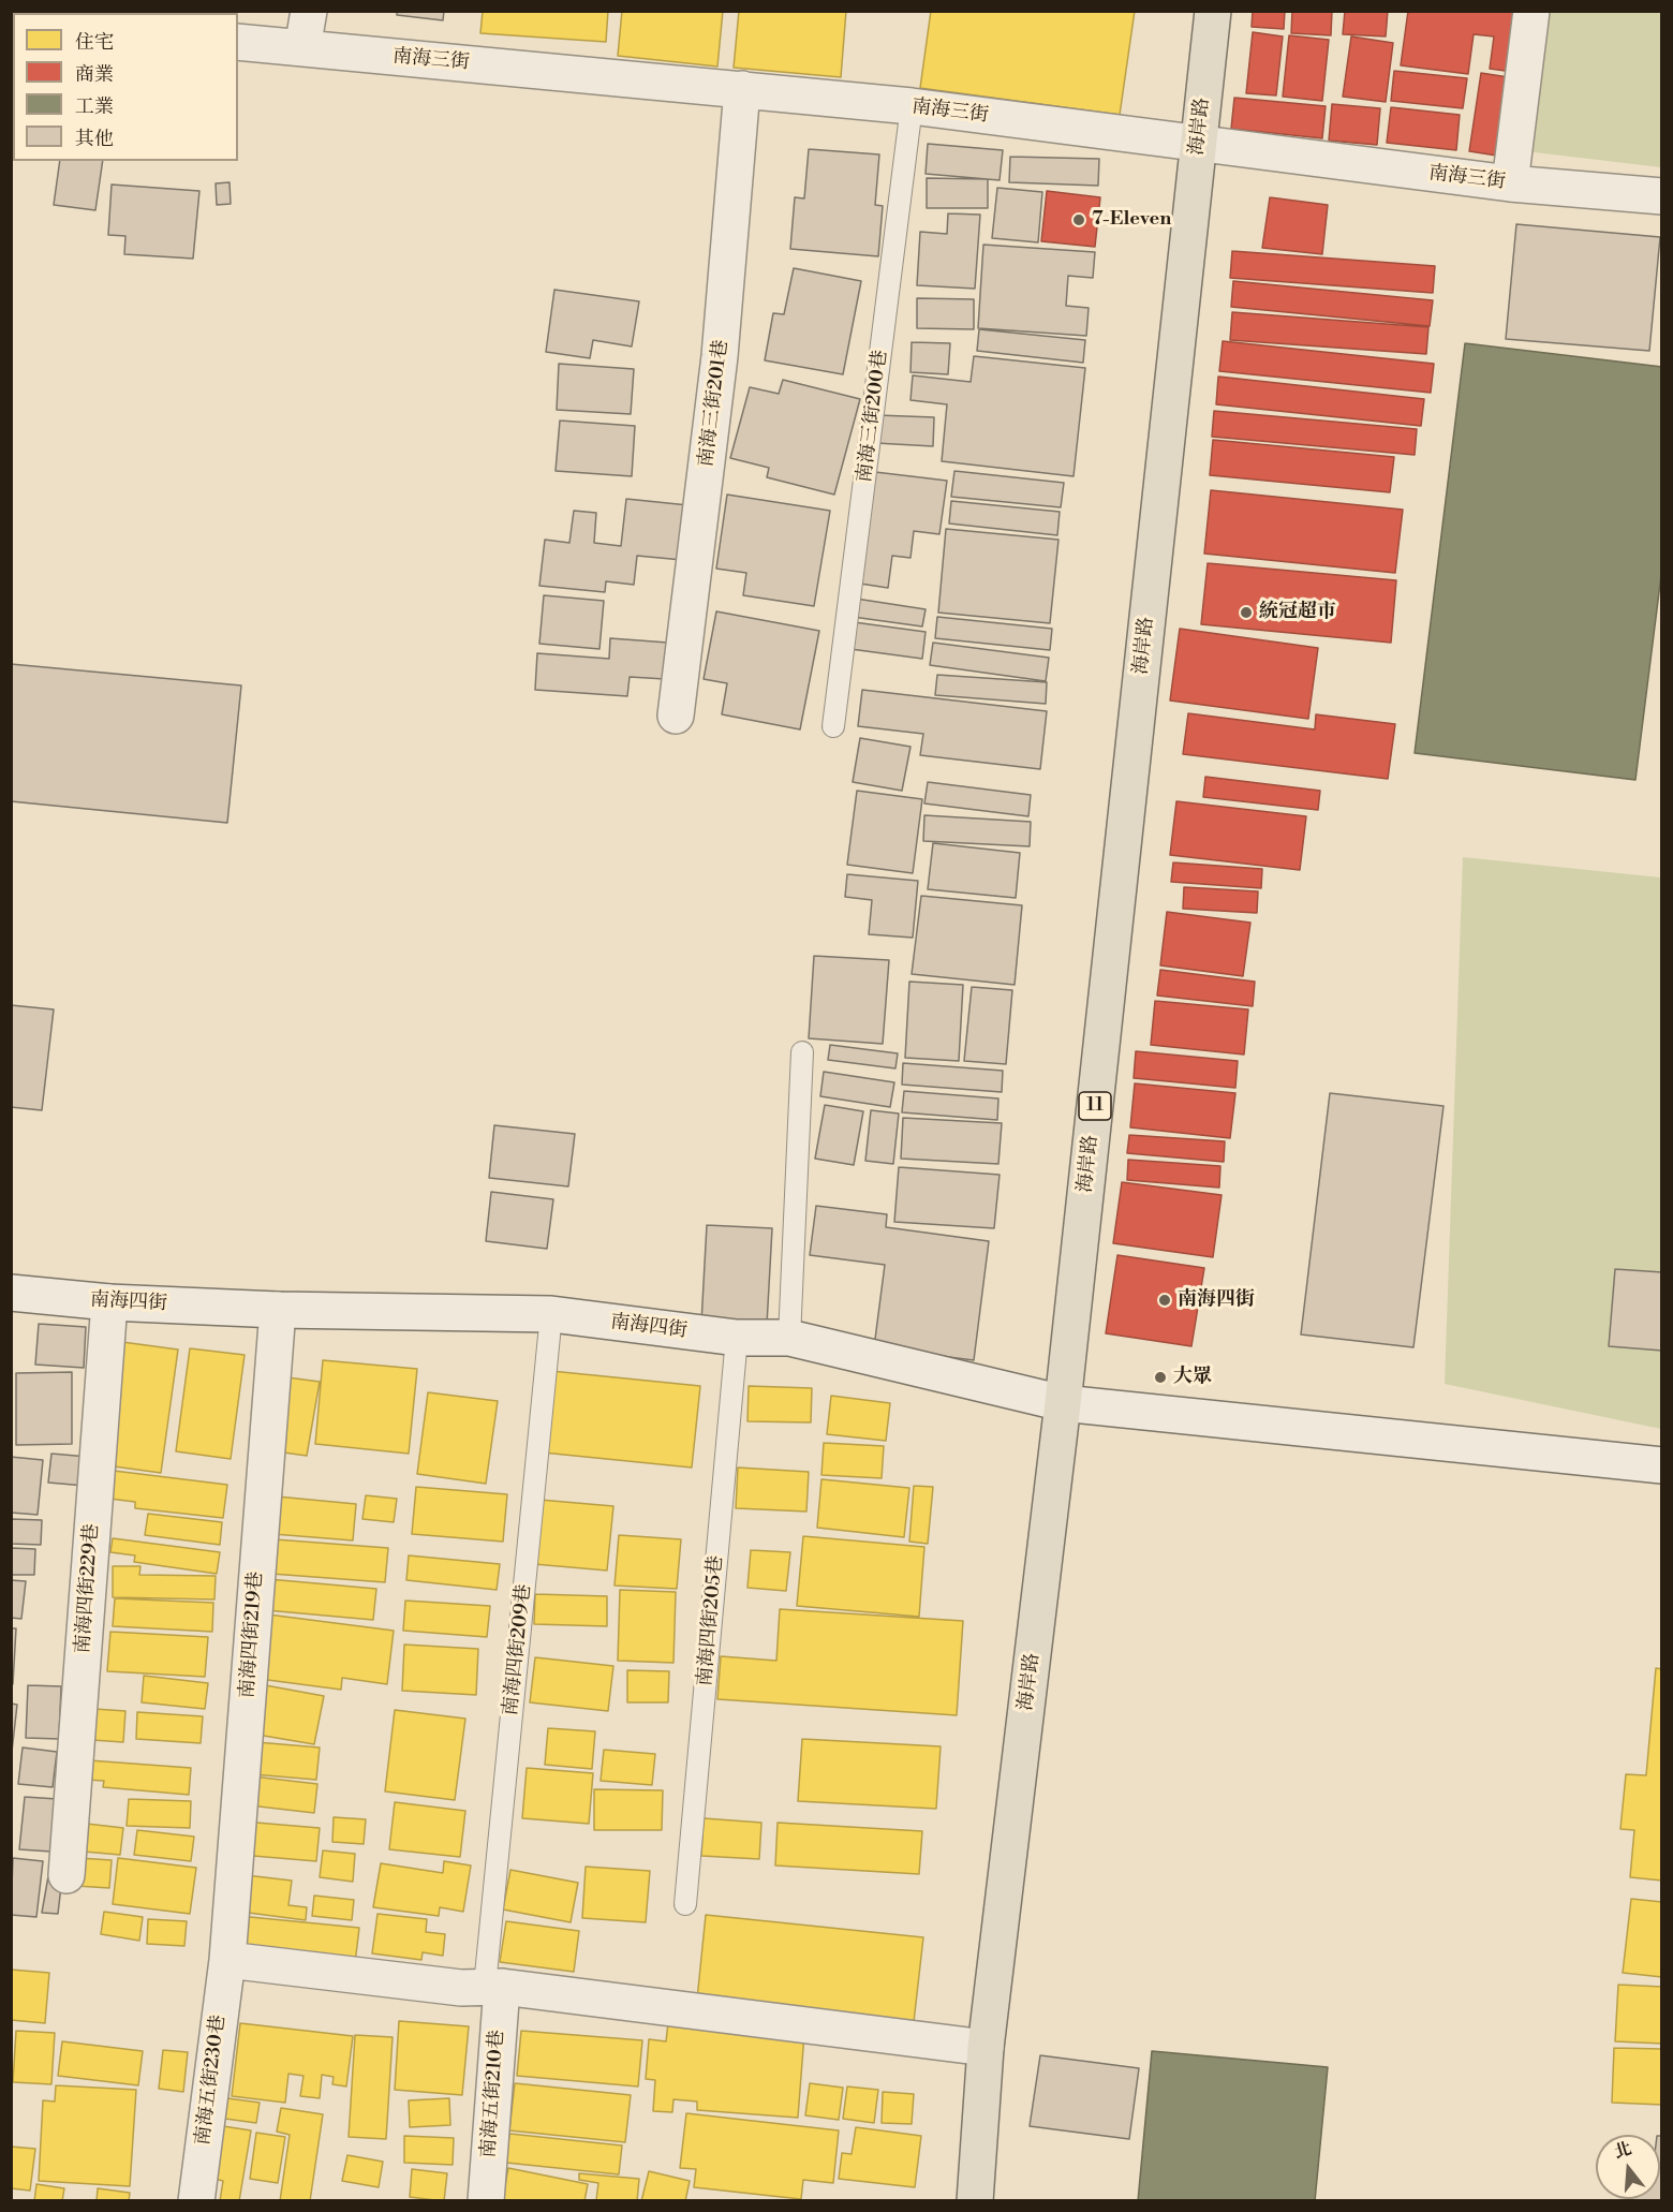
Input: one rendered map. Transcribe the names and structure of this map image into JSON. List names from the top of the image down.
{
  "streets": {
    "main road": ["海岸路", "11"],
    "street": [
      "南海三街",
      "南海三街201巷",
      "南海四街",
      "南海四街229巷",
      "南海四街219巷",
      "南海五街230巷",
      "南海五街210巷"
    ],
    "lane": ["南海三街200巷", "南海四街205巷", "南海四街209巷"]
  },
  "crossings": [
    ["南海三街", "海岸路"],
    ["南海三街", "南海三街201巷"],
    ["南海三街", "南海三街200巷"],
    ["海岸路", "南海四街"],
    ["南海四街", "南海四街229巷"],
    ["南海四街", "南海四街205巷"],
    ["南海四街", "南海四街219巷"],
    ["南海四街", "南海四街209巷"],
    ["南海四街219巷", "南海五街230巷"],
    ["南海四街209巷", "南海五街210巷"]
  ],
  "places": [
    "7-Eleven",
    "統冠超市",
    "南海四街",
    "大眾"
  ],
  "legend": [
    "住宅",
    "商業",
    "工業",
    "其他"
  ],
  "north": "top"
}
